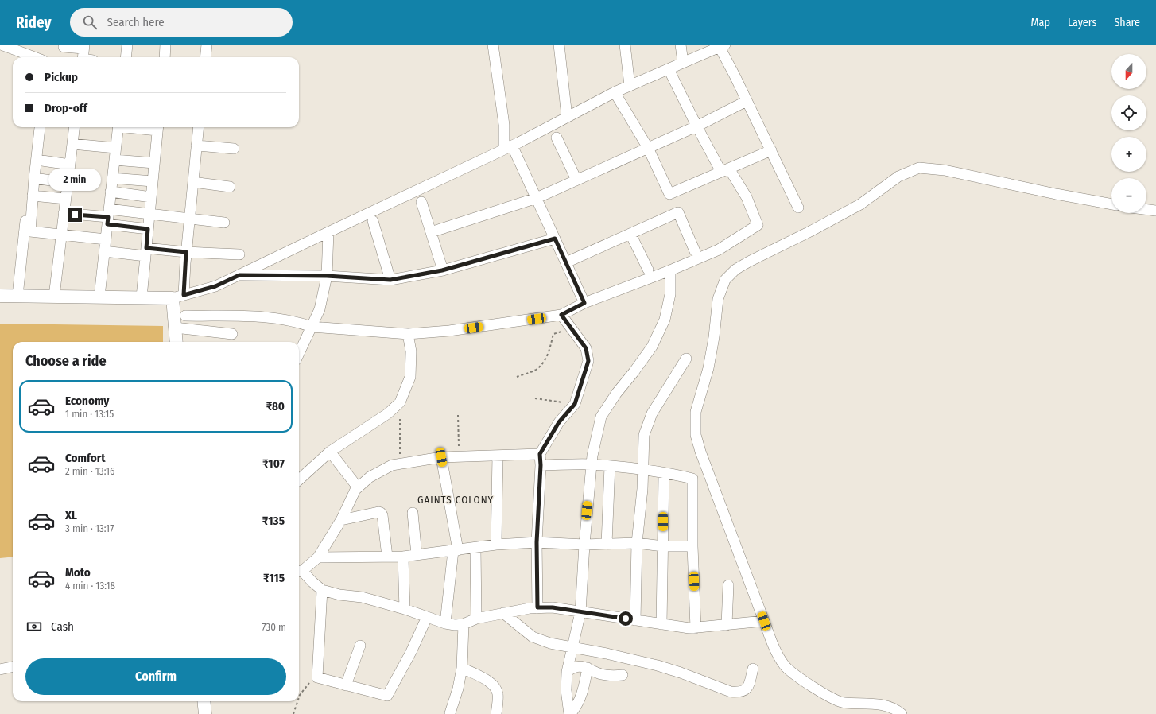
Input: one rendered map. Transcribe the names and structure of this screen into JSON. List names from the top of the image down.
{
  "districts": ["GAINTS COLONY"],
  "north": "bottom",
  "page": {
    "header": "Ridey",
    "search": "Search here",
    "nav": ["Map", "Layers", "Share"],
    "map_buttons": ["+", "−"],
    "banner": ["Pickup", "Drop-off"],
    "bubble": "2 min",
    "heading": "Choose a ride",
    "list": [
      {
        "name": "Economy",
        "note": "1 min · 13:15",
        "value": "₹80"
      },
      {
        "name": "Comfort",
        "note": "2 min · 13:16",
        "value": "₹107"
      },
      {
        "name": "XL",
        "note": "3 min · 13:17",
        "value": "₹135"
      },
      {
        "name": "Moto",
        "note": "4 min · 13:18",
        "value": "₹115"
      }
    ],
    "pay": ["Cash", "730 m"],
    "buttons": "Confirm"
  }
}
